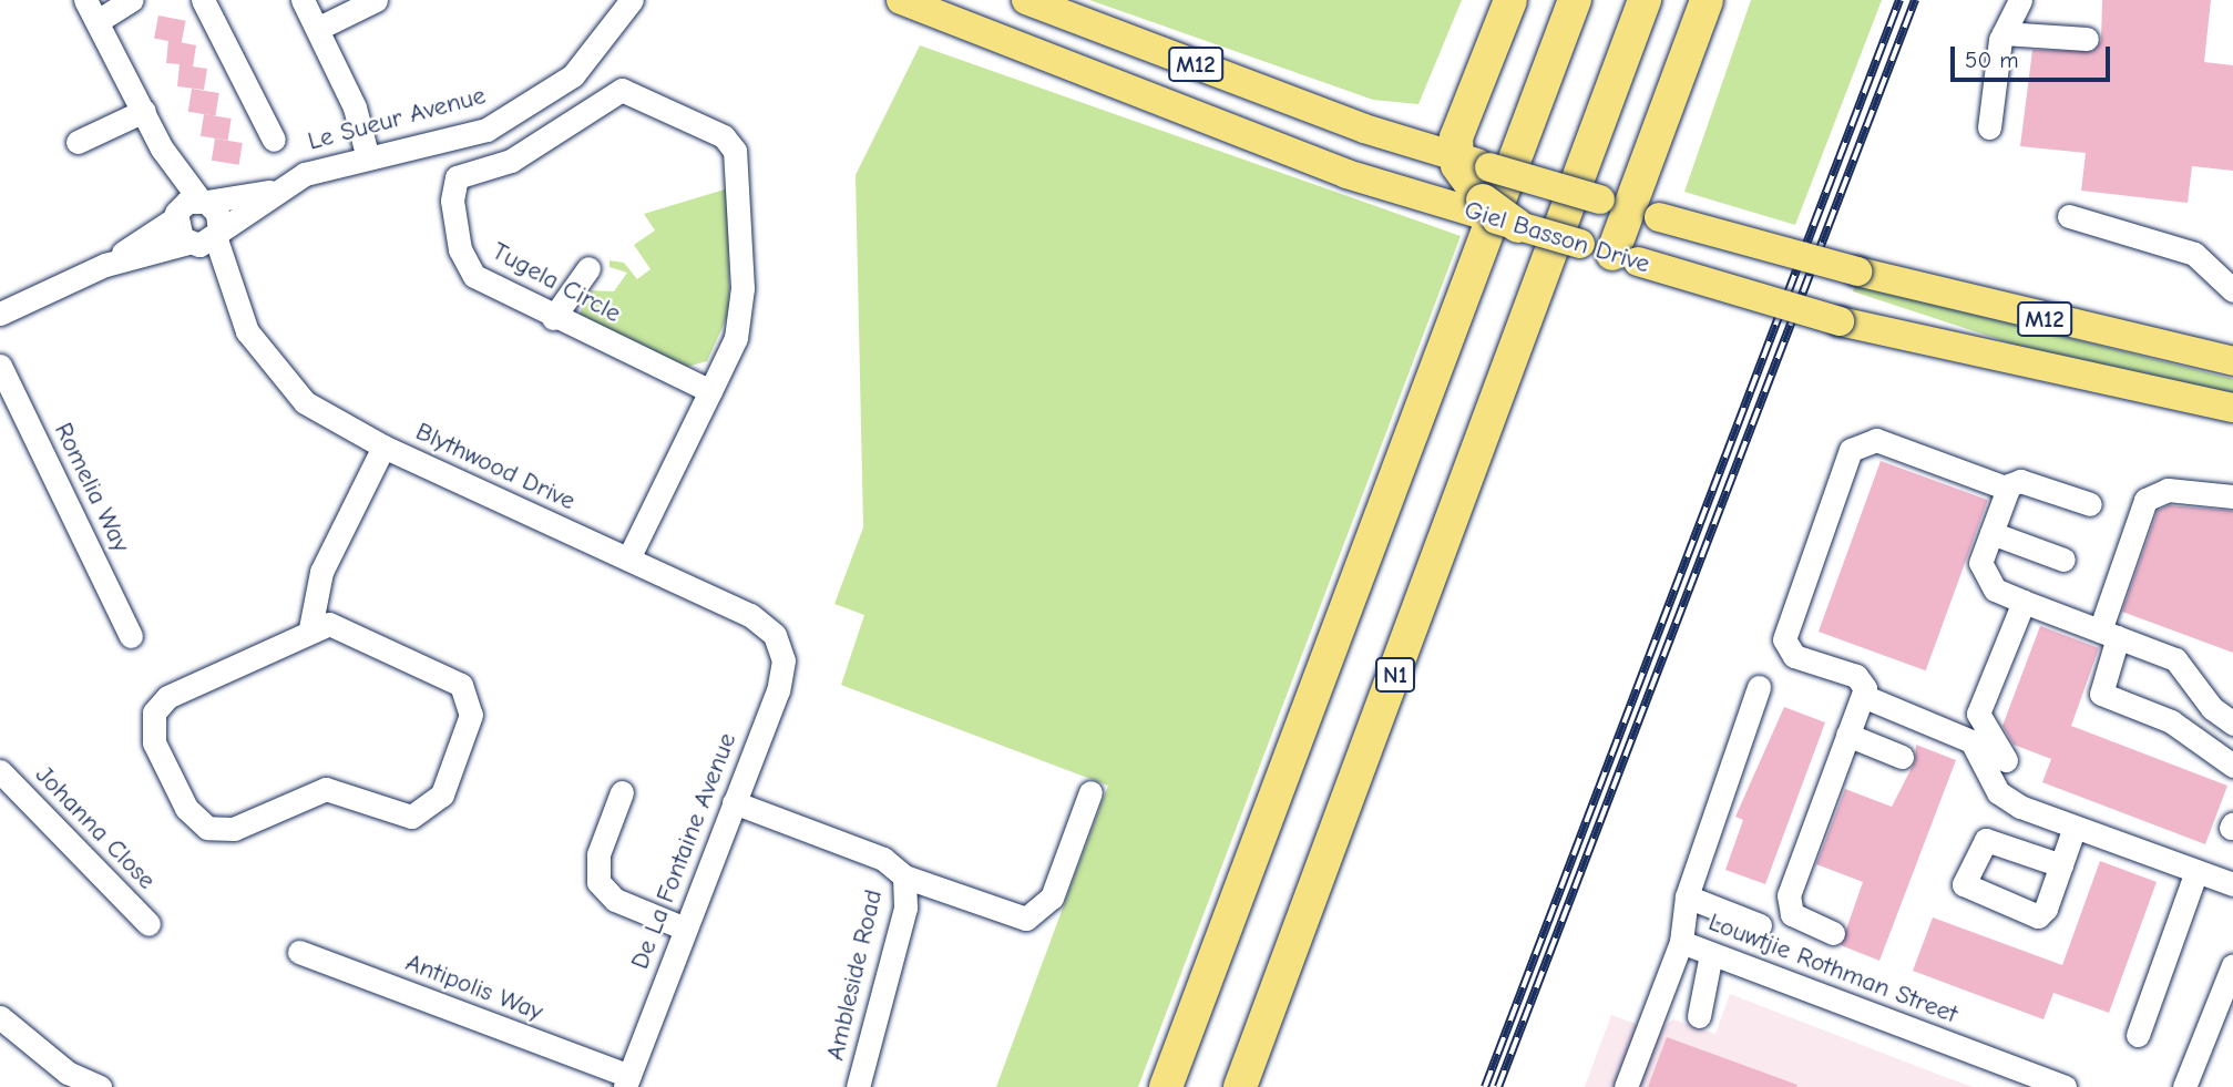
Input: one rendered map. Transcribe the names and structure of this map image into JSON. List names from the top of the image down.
{
  "streets": {
    "highway": ["N1"],
    "main road": ["M12", "Giel Basson Drive"],
    "street": [
      "Le Sueur Avenue",
      "Tugela Circle",
      "Blythwood Drive",
      "Romelia Way",
      "Johanna Close",
      "De La Fontaine Avenue",
      "Louwtjie Rothman Street",
      "Ambleside Road",
      "Antipolis Way"
    ]
  },
  "crossings": [
    ["Le Sueur Avenue", "Blythwood Drive"],
    ["Tugela Circle", "Blythwood Drive"],
    ["Blythwood Drive", "De La Fontaine Avenue"],
    ["De La Fontaine Avenue", "Ambleside Road"],
    ["De La Fontaine Avenue", "Antipolis Way"]
  ],
  "scale_bar": "50 m"
}
